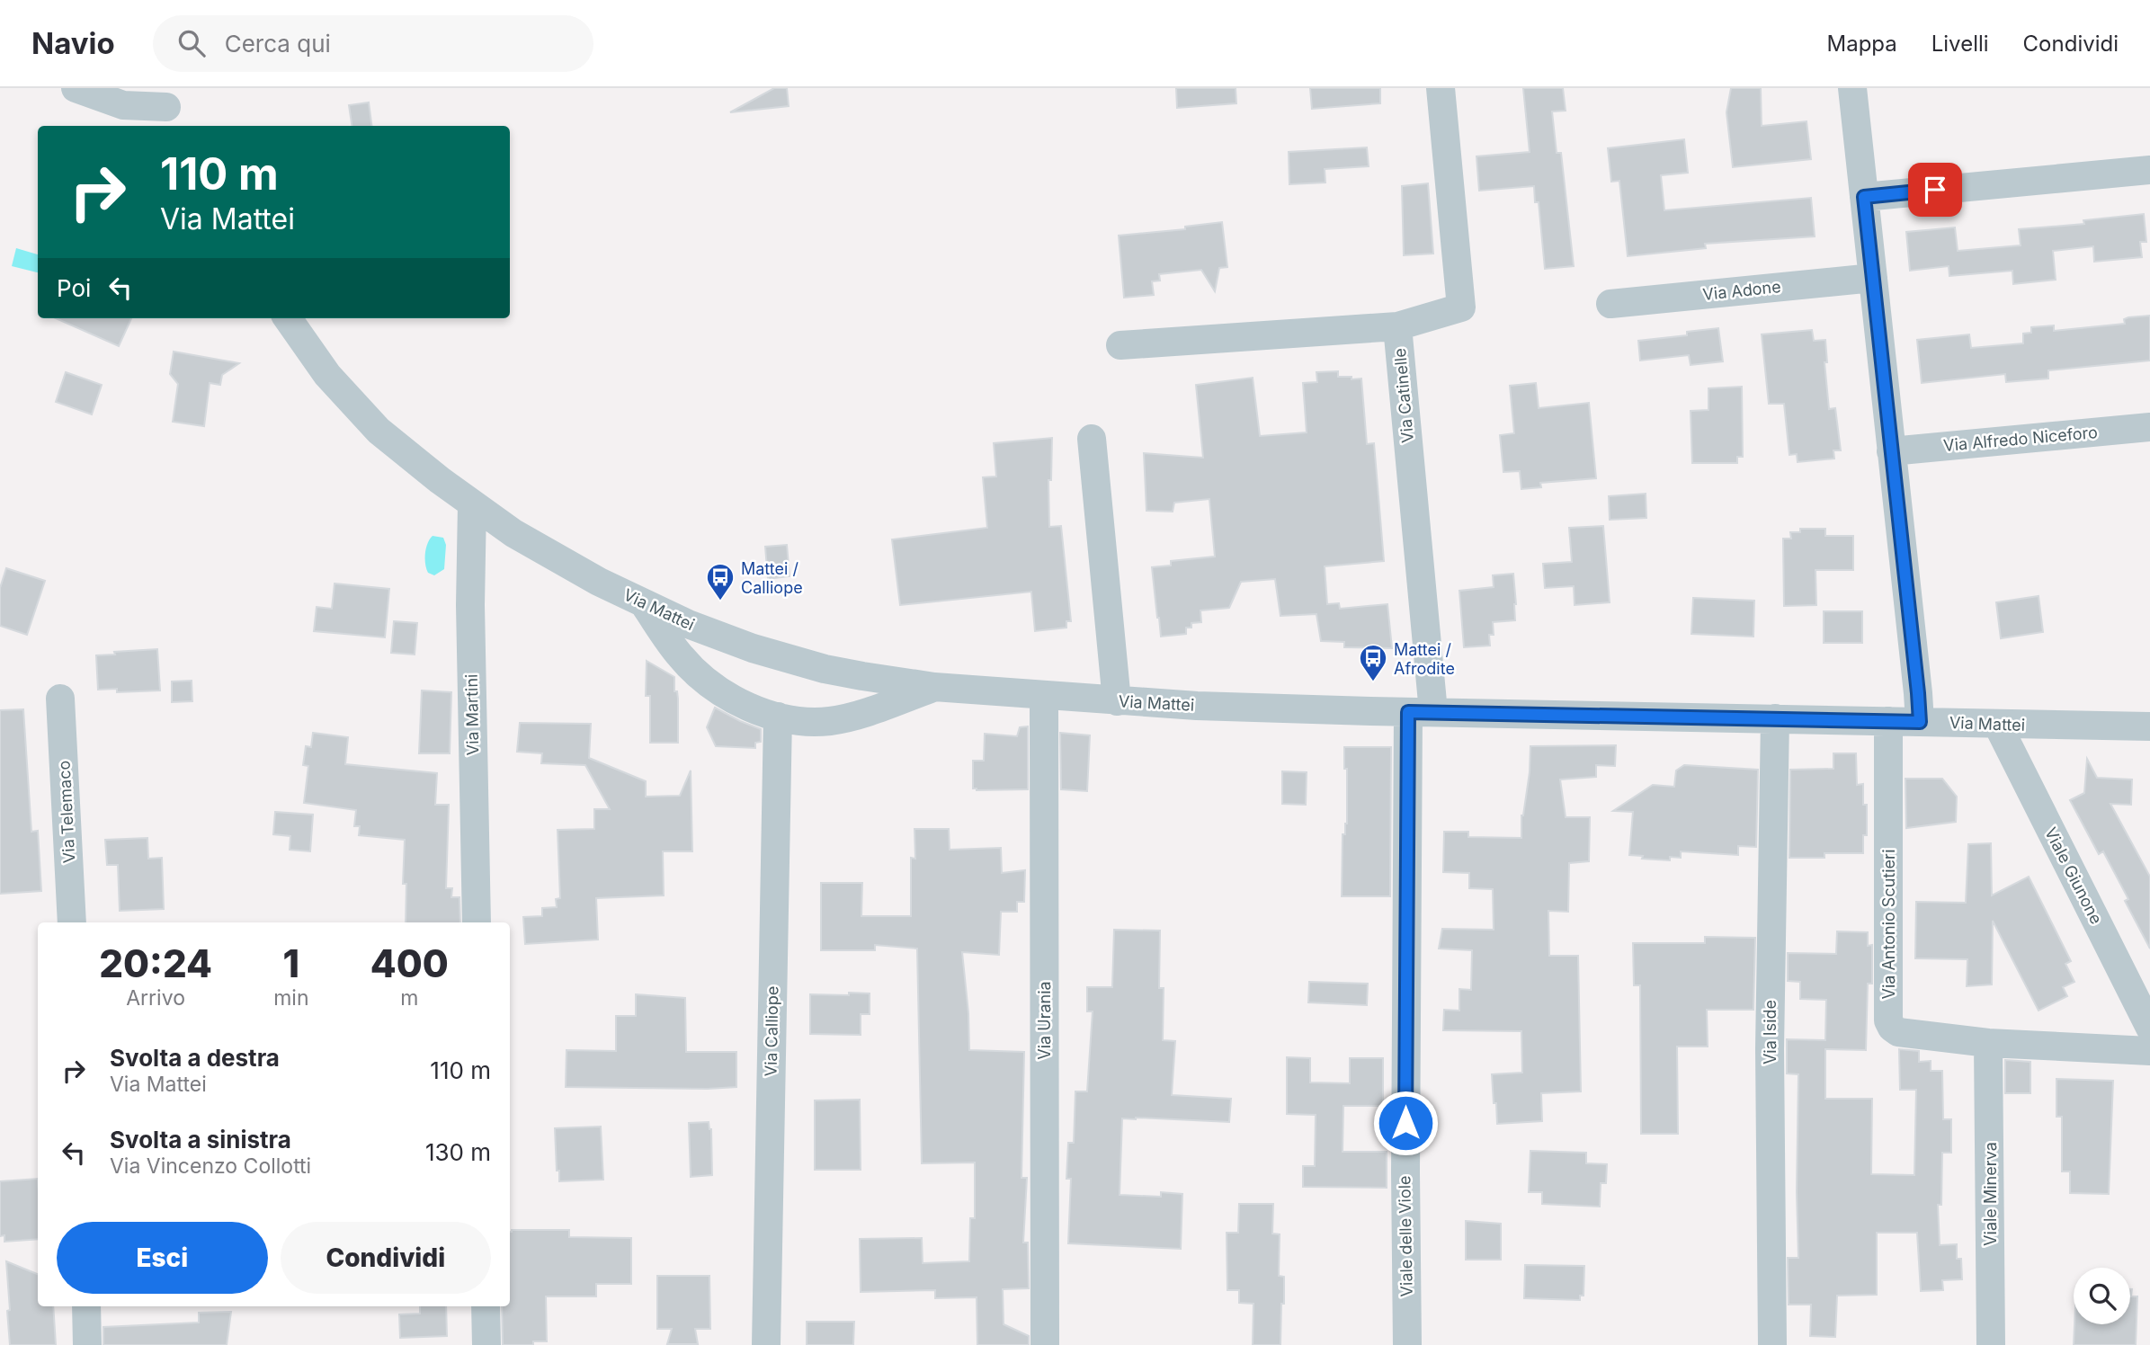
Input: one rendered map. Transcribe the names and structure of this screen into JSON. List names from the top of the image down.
{
  "streets": {
    "street": [
      "Via Adone",
      "Via Catinelle",
      "Via Alfredo Niceforo",
      "Via Mattei",
      "Via Martini",
      "Via Telemaco",
      "Viale Giunone",
      "Via Antonio Scutieri",
      "Via Urania",
      "Via Calliope",
      "Via Iside",
      "Viale Minerva",
      "Viale delle Viole"
    ]
  },
  "crossings": [
    ["Via Catinelle", "Via Mattei"],
    ["Via Catinelle", "Viale delle Viole"],
    ["Via Mattei", "Via Martini"],
    ["Via Mattei", "Viale Giunone"],
    ["Via Mattei", "Via Antonio Scutieri"],
    ["Via Mattei", "Via Urania"],
    ["Via Mattei", "Via Iside"],
    ["Via Mattei", "Viale delle Viole"],
    ["Via Antonio Scutieri", "Viale Minerva"]
  ],
  "places": {
    "bus stop": ["Mattei / Calliope", "Mattei / Afrodite"]
  },
  "page": {
    "header": "Navio",
    "search": "Cerca qui",
    "nav": ["Mappa", "Livelli", "Condividi"],
    "turn": ["110 m", "Via Mattei"],
    "then": "Poi",
    "eta": [
      "20:24",
      "Arrivo",
      "1",
      "min",
      "400",
      "m"
    ],
    "list": [
      {
        "name": "Svolta a destra",
        "note": "Via Mattei",
        "value": "110 m"
      },
      {
        "name": "Svolta a sinistra",
        "note": "Via Vincenzo Collotti",
        "value": "130 m"
      }
    ],
    "buttons": ["Esci", "Condividi"]
  }
}
